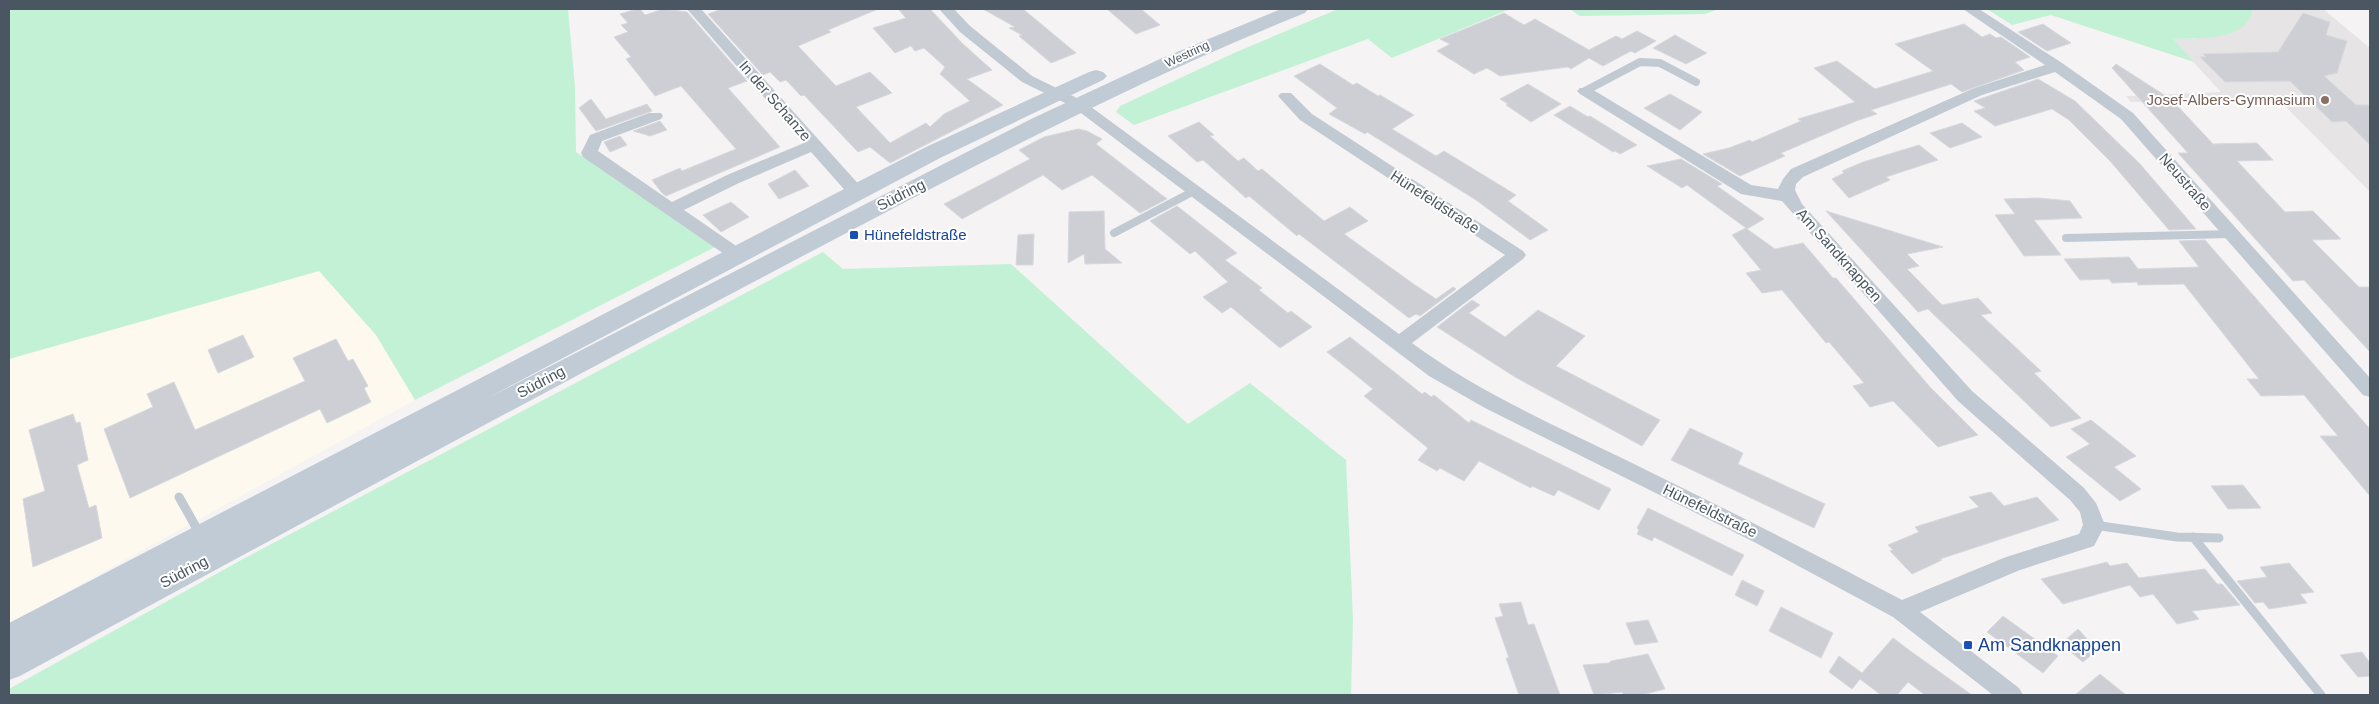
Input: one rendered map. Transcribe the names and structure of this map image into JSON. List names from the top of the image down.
{
  "streets": {
    "main road": ["Westring", "Südring"],
    "street": [
      "In der Schanze",
      "Neustraße",
      "Hünefeldstraße",
      "Am Sandknappen"
    ]
  },
  "crossings": [
    ["Westring", "Südring"],
    ["Westring", "Hünefeldstraße"],
    ["In der Schanze", "Südring"],
    ["Neustraße", "Am Sandknappen"],
    ["Südring", "Hünefeldstraße"]
  ],
  "places": {
    "other": ["Josef-Albers-Gymnasium"],
    "transit": ["Hünefeldstraße", "Am Sandknappen"]
  }
}
